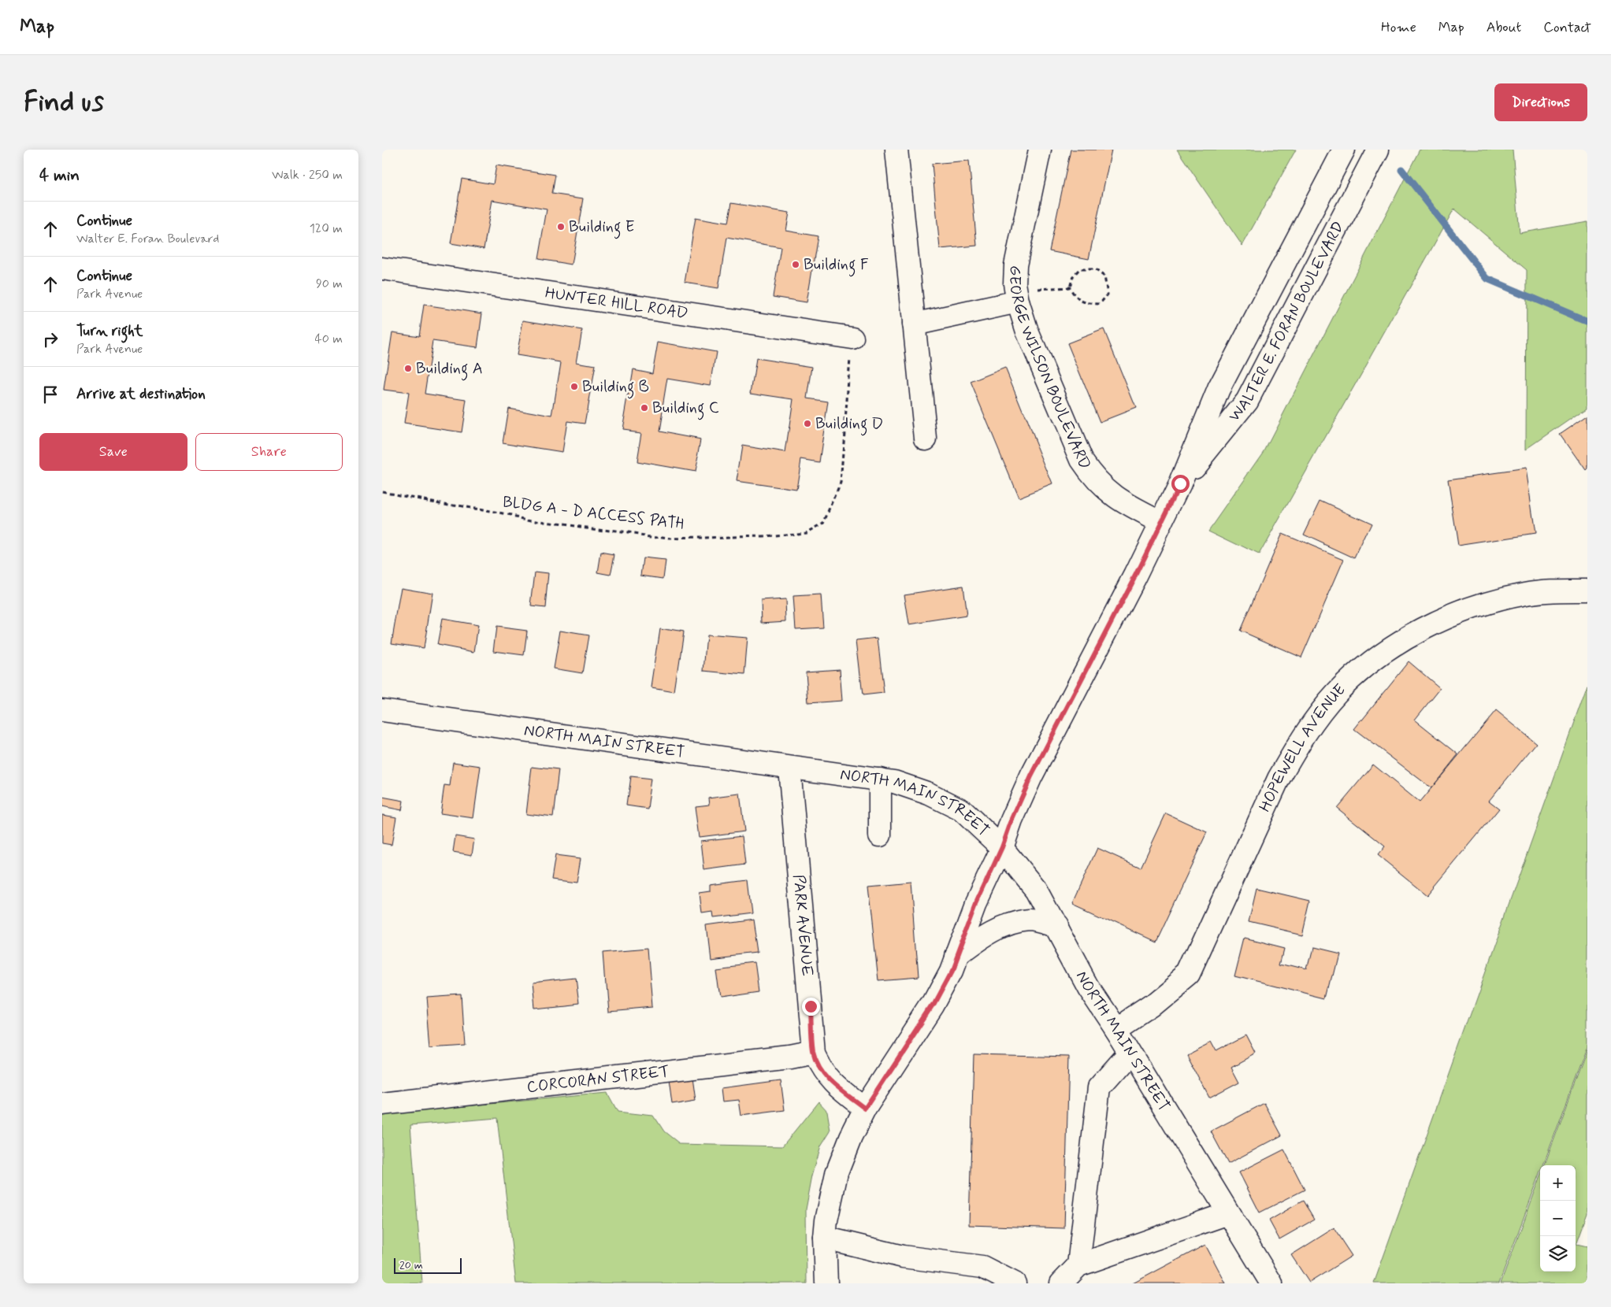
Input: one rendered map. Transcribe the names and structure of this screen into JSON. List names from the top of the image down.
{
  "streets": {
    "street": [
      "HUNTER HILL ROAD",
      "WALTER E. FORAN BOULEVARD",
      "GEORGE WILSON BOULEVARD",
      "NORTH MAIN STREET",
      "HOPEWELL AVENUE",
      "PARK AVENUE",
      "CORCORAN STREET"
    ],
    "path": ["BLDG A - D ACCESS PATH"]
  },
  "crossings": [
    ["HUNTER HILL ROAD", "BLDG A - D ACCESS PATH"],
    ["WALTER E. FORAN BOULEVARD", "GEORGE WILSON BOULEVARD"],
    ["WALTER E. FORAN BOULEVARD", "NORTH MAIN STREET"],
    ["NORTH MAIN STREET", "HOPEWELL AVENUE"],
    ["NORTH MAIN STREET", "PARK AVENUE"],
    ["PARK AVENUE", "CORCORAN STREET"]
  ],
  "places": [
    "Building E",
    "Building F",
    "Building A",
    "Building B",
    "Building C",
    "Building D"
  ],
  "scale_bar": "20 m",
  "page": {
    "header": "Map",
    "nav": [
      "Home",
      "Map",
      "About",
      "Contact"
    ],
    "buttons": [
      "Directions",
      ["Save", "Share"]
    ],
    "title": "Find us",
    "heading": ["4 min", "Walk · 250 m"],
    "list": [
      ["Continue", "Walter E. Foran Boulevard", "120 m"],
      ["Continue", "Park Avenue", "90 m"],
      ["Turn right", "Park Avenue", "40 m"],
      "Arrive at destination"
    ],
    "map_buttons": ["+", "−"],
    "scale": "20 m"
  }
}
